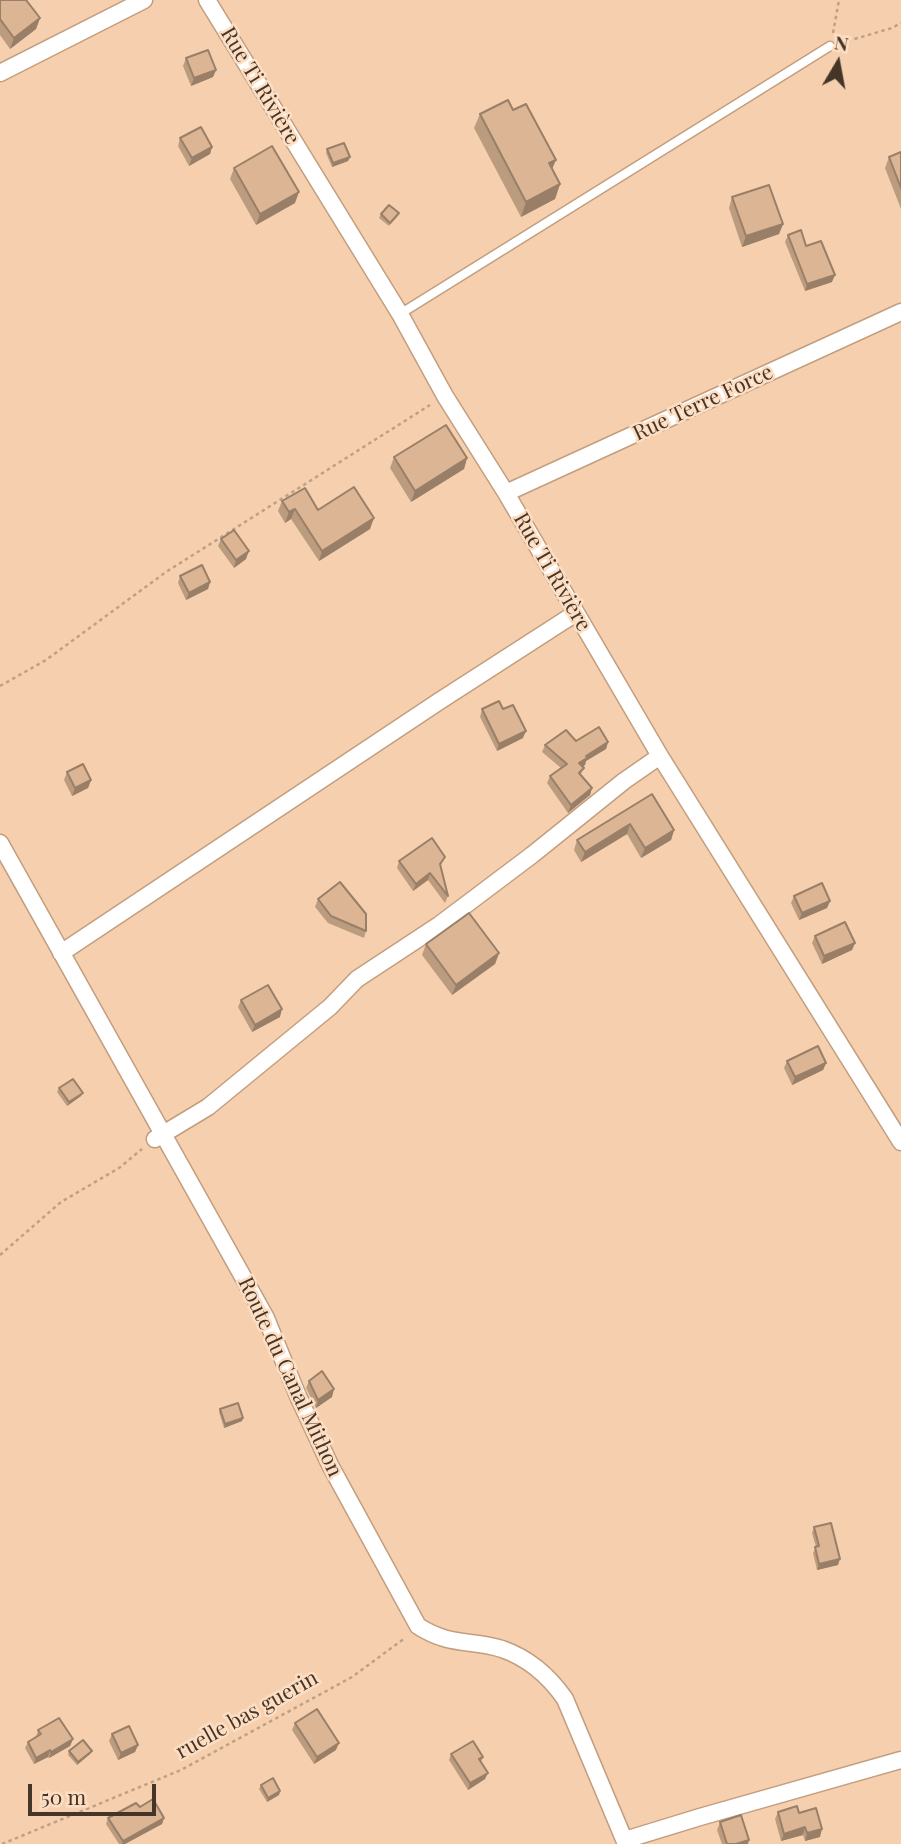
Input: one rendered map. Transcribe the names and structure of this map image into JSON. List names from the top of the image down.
{
  "streets": {
    "street": ["Rue Ti Rivière", "Rue Terre Force", "Route du Canal Mithon"],
    "path": ["ruelle bas guerin"]
  },
  "crossings": [
    ["Rue Ti Rivière", "Rue Terre Force"],
    ["Route du Canal Mithon", "ruelle bas guerin"]
  ],
  "scale_bar": "50 m",
  "north": "top"
}
